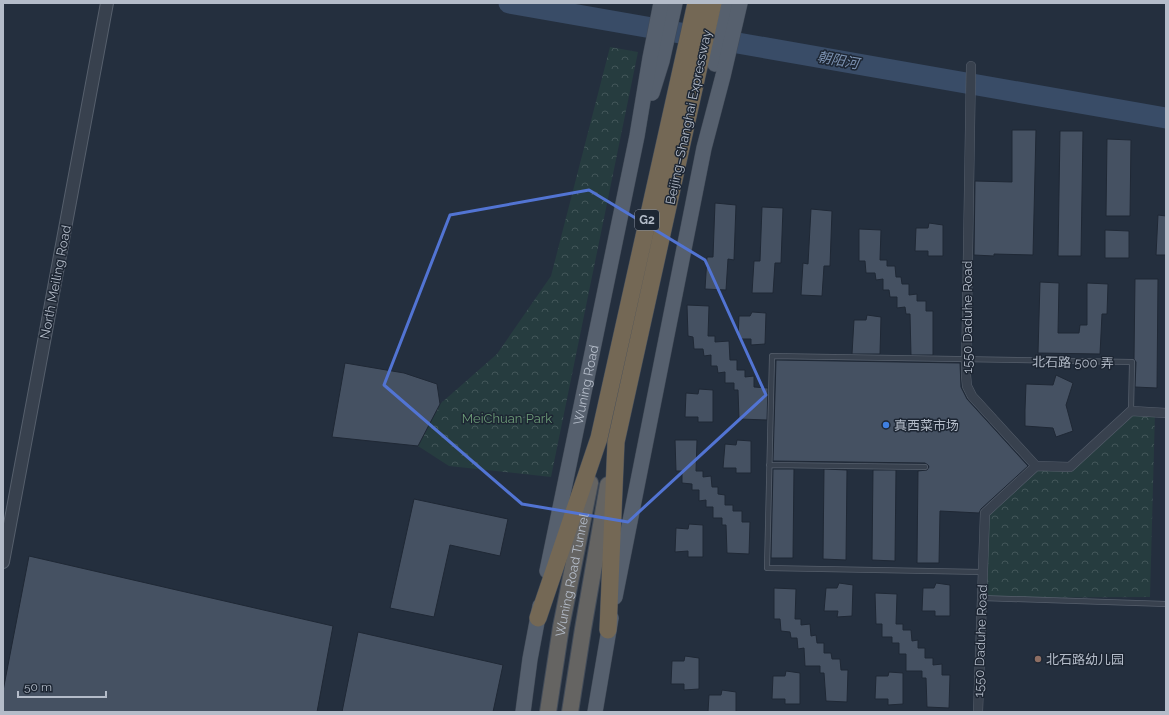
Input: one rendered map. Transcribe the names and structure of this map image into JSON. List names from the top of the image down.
{
  "streets": {
    "highway": ["Beijing–Shanghai Expressway", "G2", "Wuning Road Tunnel"],
    "main road": ["Wuning Road"],
    "street": ["North Meiling Road", "1550 Daduhe Road"],
    "lane": ["北石路 500 弄"]
  },
  "crossings": [
    ["Beijing–Shanghai Expressway", "Wuning Road"],
    ["Beijing–Shanghai Expressway", "Wuning Road Tunnel"],
    ["1550 Daduhe Road", "北石路 500 弄"]
  ],
  "water": ["朝阳河"],
  "parks": ["MeiChuan Park"],
  "places": ["真西菜市场", "北石路幼儿园"],
  "scale_bar": "50 m"
}
